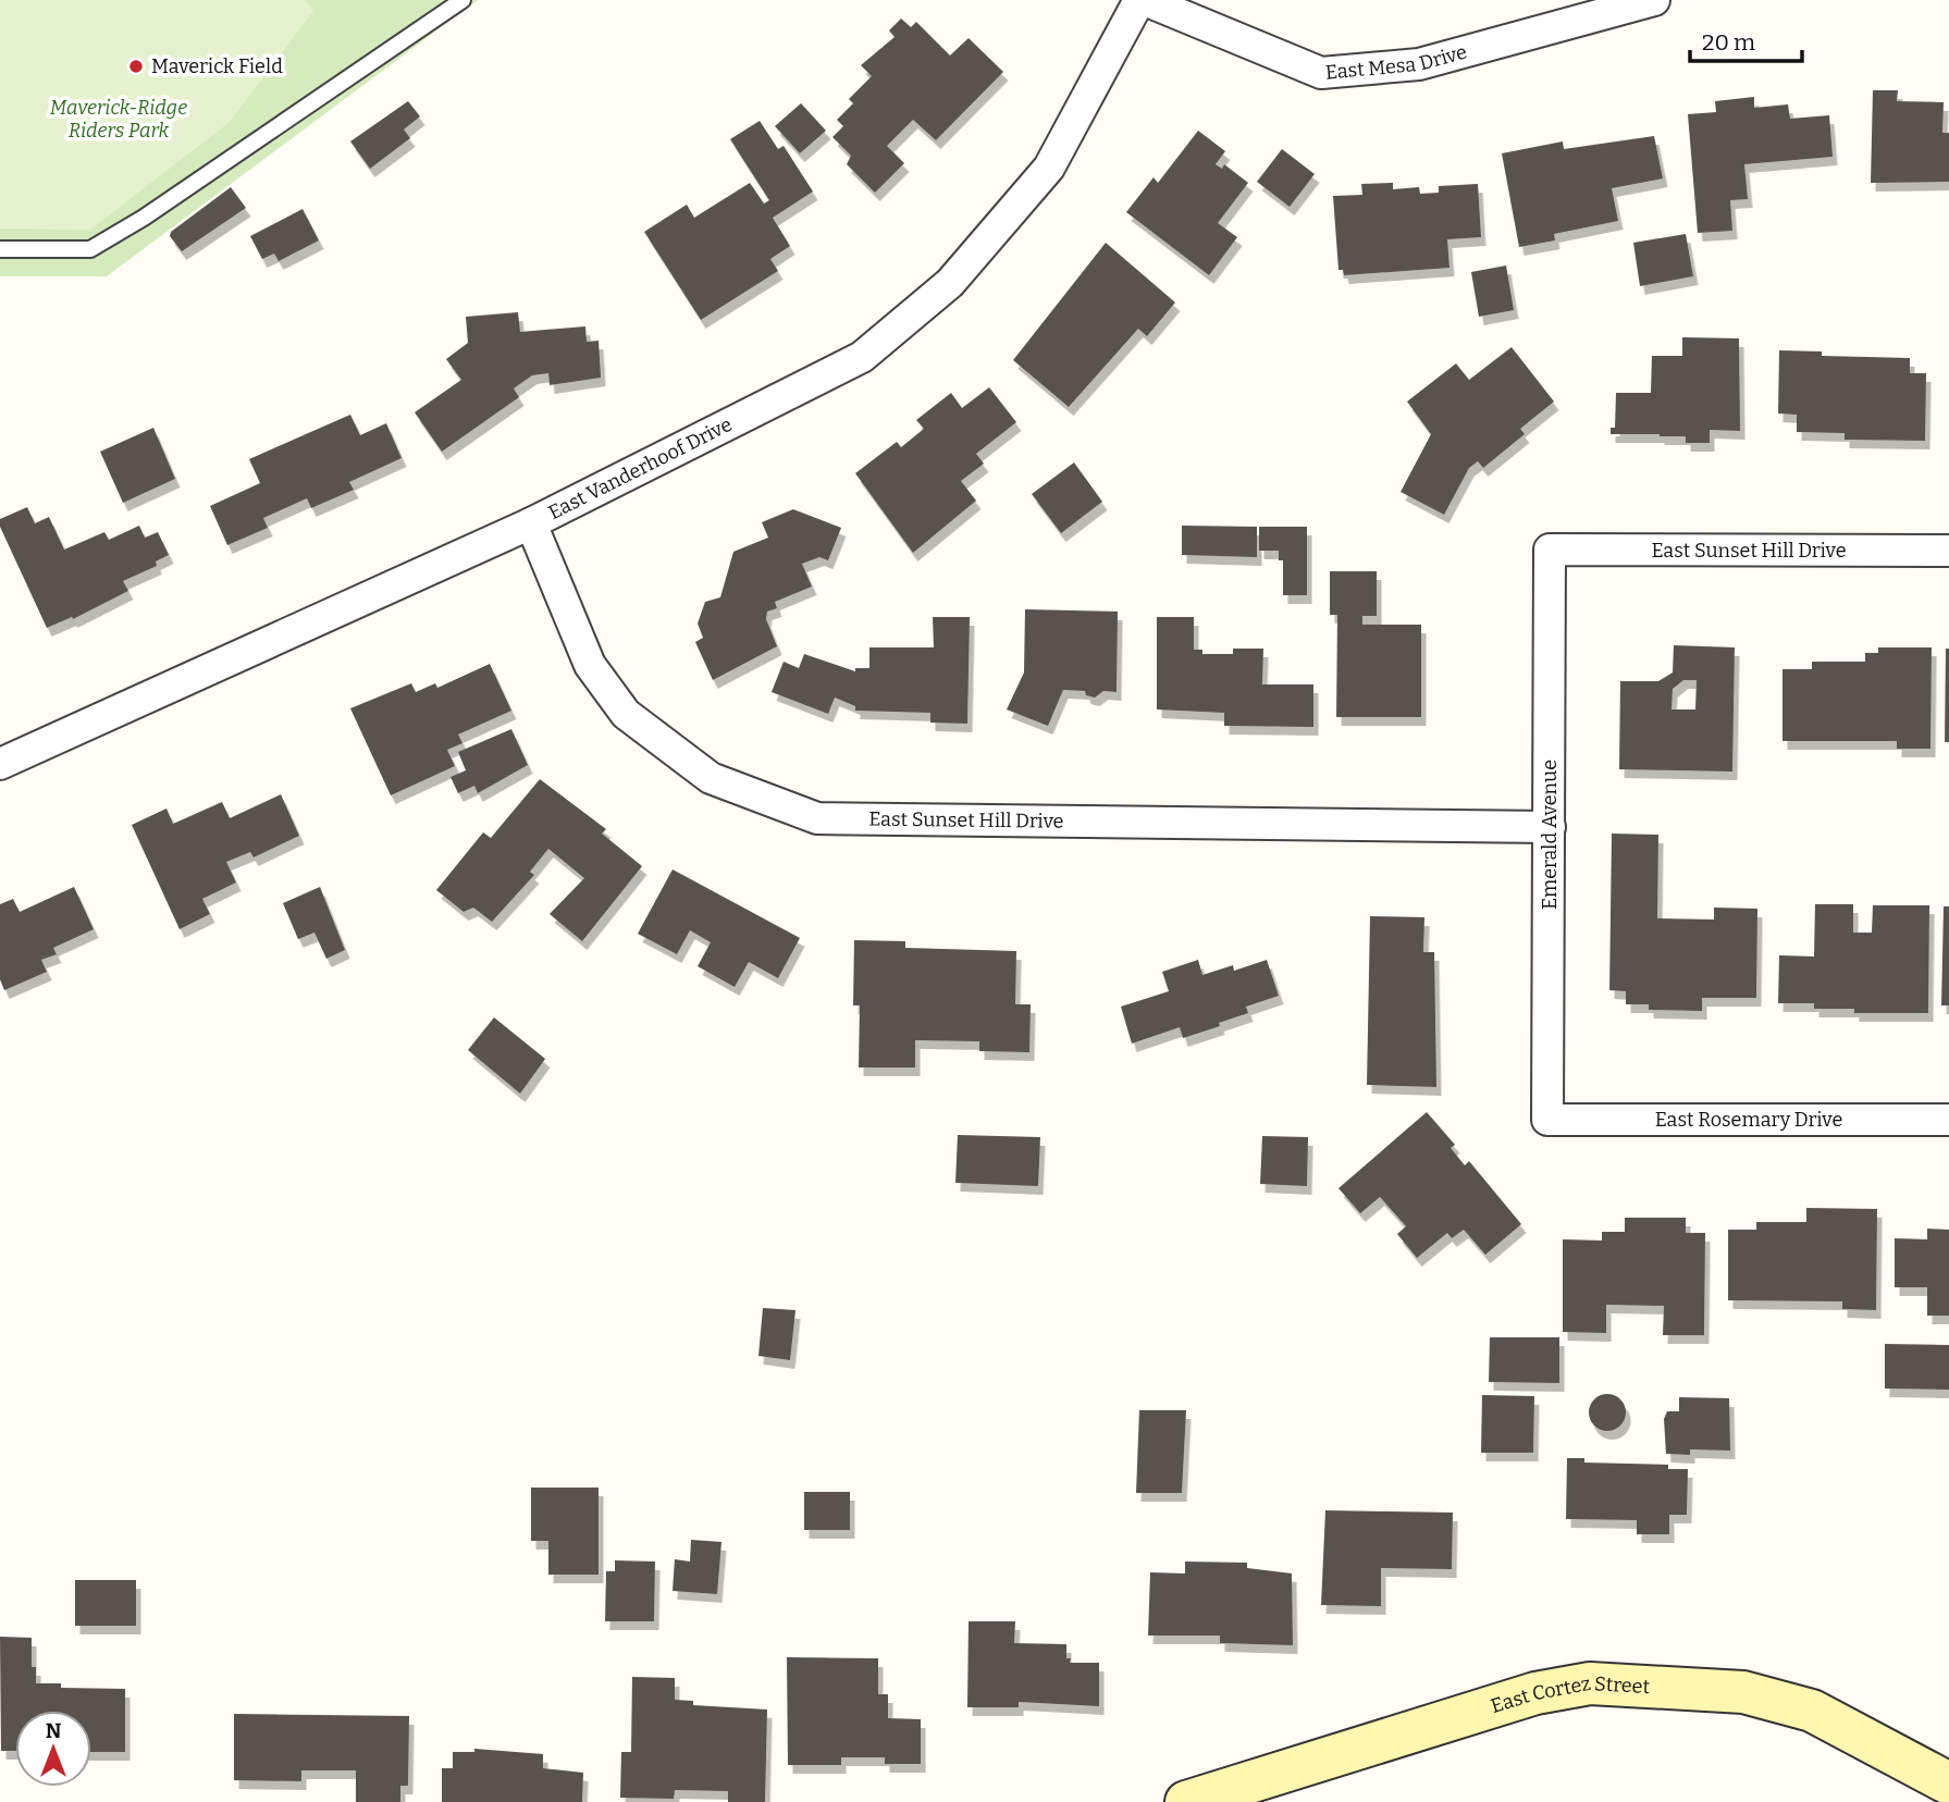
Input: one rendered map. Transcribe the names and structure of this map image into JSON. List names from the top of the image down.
{
  "streets": {
    "street": [
      "East Mesa Drive",
      "East Vanderhoof Drive",
      "East Sunset Hill Drive",
      "Emerald Avenue",
      "East Rosemary Drive",
      "East Cortez Street"
    ]
  },
  "crossings": [
    ["East Mesa Drive", "East Vanderhoof Drive"],
    ["East Vanderhoof Drive", "East Sunset Hill Drive"],
    ["East Sunset Hill Drive", "Emerald Avenue"],
    ["Emerald Avenue", "East Rosemary Drive"]
  ],
  "parks": ["Maverick-Ridge Riders Park"],
  "places": ["Maverick Field"],
  "scale_bar": "20 m",
  "north": "top"
}
